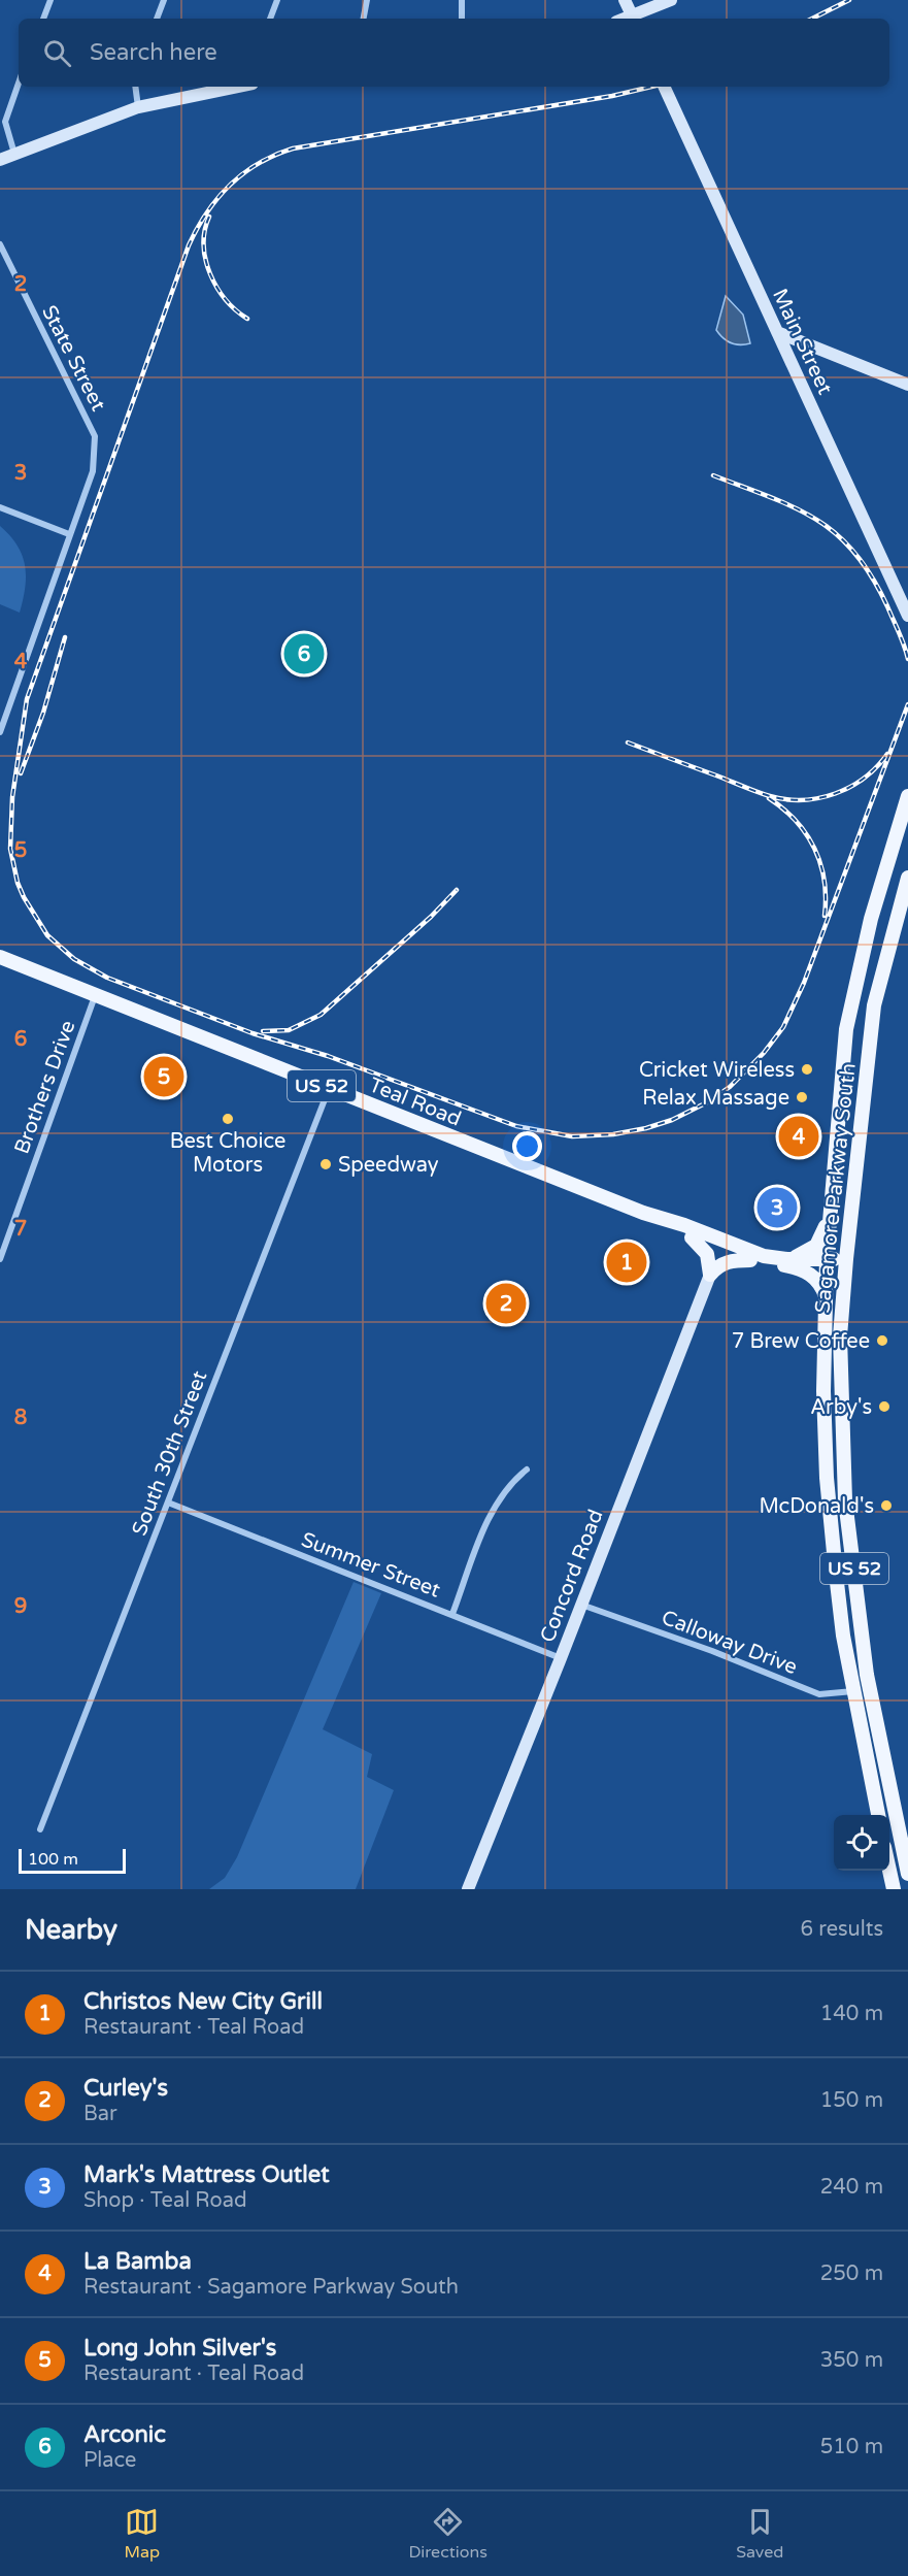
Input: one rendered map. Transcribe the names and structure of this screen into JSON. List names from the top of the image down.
{
  "streets": {
    "main road": ["US 52", "Teal Road", "Sagamore Parkway South"],
    "street": [
      "Main Street",
      "State Street",
      "Brothers Drive",
      "South 30th Street",
      "Summer Street",
      "Concord Road",
      "Calloway Drive"
    ]
  },
  "crossings": [
    ["US 52", "Teal Road"],
    ["US 52", "Sagamore Parkway South"],
    ["Brothers Drive", "Teal Road"],
    ["Teal Road", "Sagamore Parkway South"],
    ["Teal Road", "South 30th Street"],
    ["Sagamore Parkway South", "Calloway Drive"],
    ["South 30th Street", "Summer Street"],
    ["Summer Street", "Concord Road"],
    ["Concord Road", "Calloway Drive"]
  ],
  "places": [
    "Cricket Wireless",
    "Relax Massage",
    "Best Choice Motors",
    "Speedway",
    "7 Brew Coffee",
    "Arby's",
    "McDonald's"
  ],
  "scale_bar": "100 m",
  "page": {
    "search": "Search here",
    "pins": [
      "6",
      "5",
      "4",
      "3",
      "1",
      "2"
    ],
    "scale": "100 m",
    "heading": ["Nearby", "6 results"],
    "list": [
      {
        "mark": "1",
        "name": "Christos New City Grill",
        "note": "Restaurant · Teal Road",
        "value": "140 m"
      },
      {
        "mark": "2",
        "name": "Curley's",
        "note": "Bar",
        "value": "150 m"
      },
      {
        "mark": "3",
        "name": "Mark's Mattress Outlet",
        "note": "Shop · Teal Road",
        "value": "240 m"
      },
      {
        "mark": "4",
        "name": "La Bamba",
        "note": "Restaurant · Sagamore Parkway South",
        "value": "250 m"
      },
      {
        "mark": "5",
        "name": "Long John Silver's",
        "note": "Restaurant · Teal Road",
        "value": "350 m"
      },
      {
        "mark": "6",
        "name": "Arconic",
        "note": "Place",
        "value": "510 m"
      }
    ],
    "nav": ["Map", "Directions", "Saved"]
  },
  "grid": {
    "rows": [
      "2",
      "3",
      "4",
      "5",
      "6",
      "7",
      "8",
      "9"
    ]
  }
}
